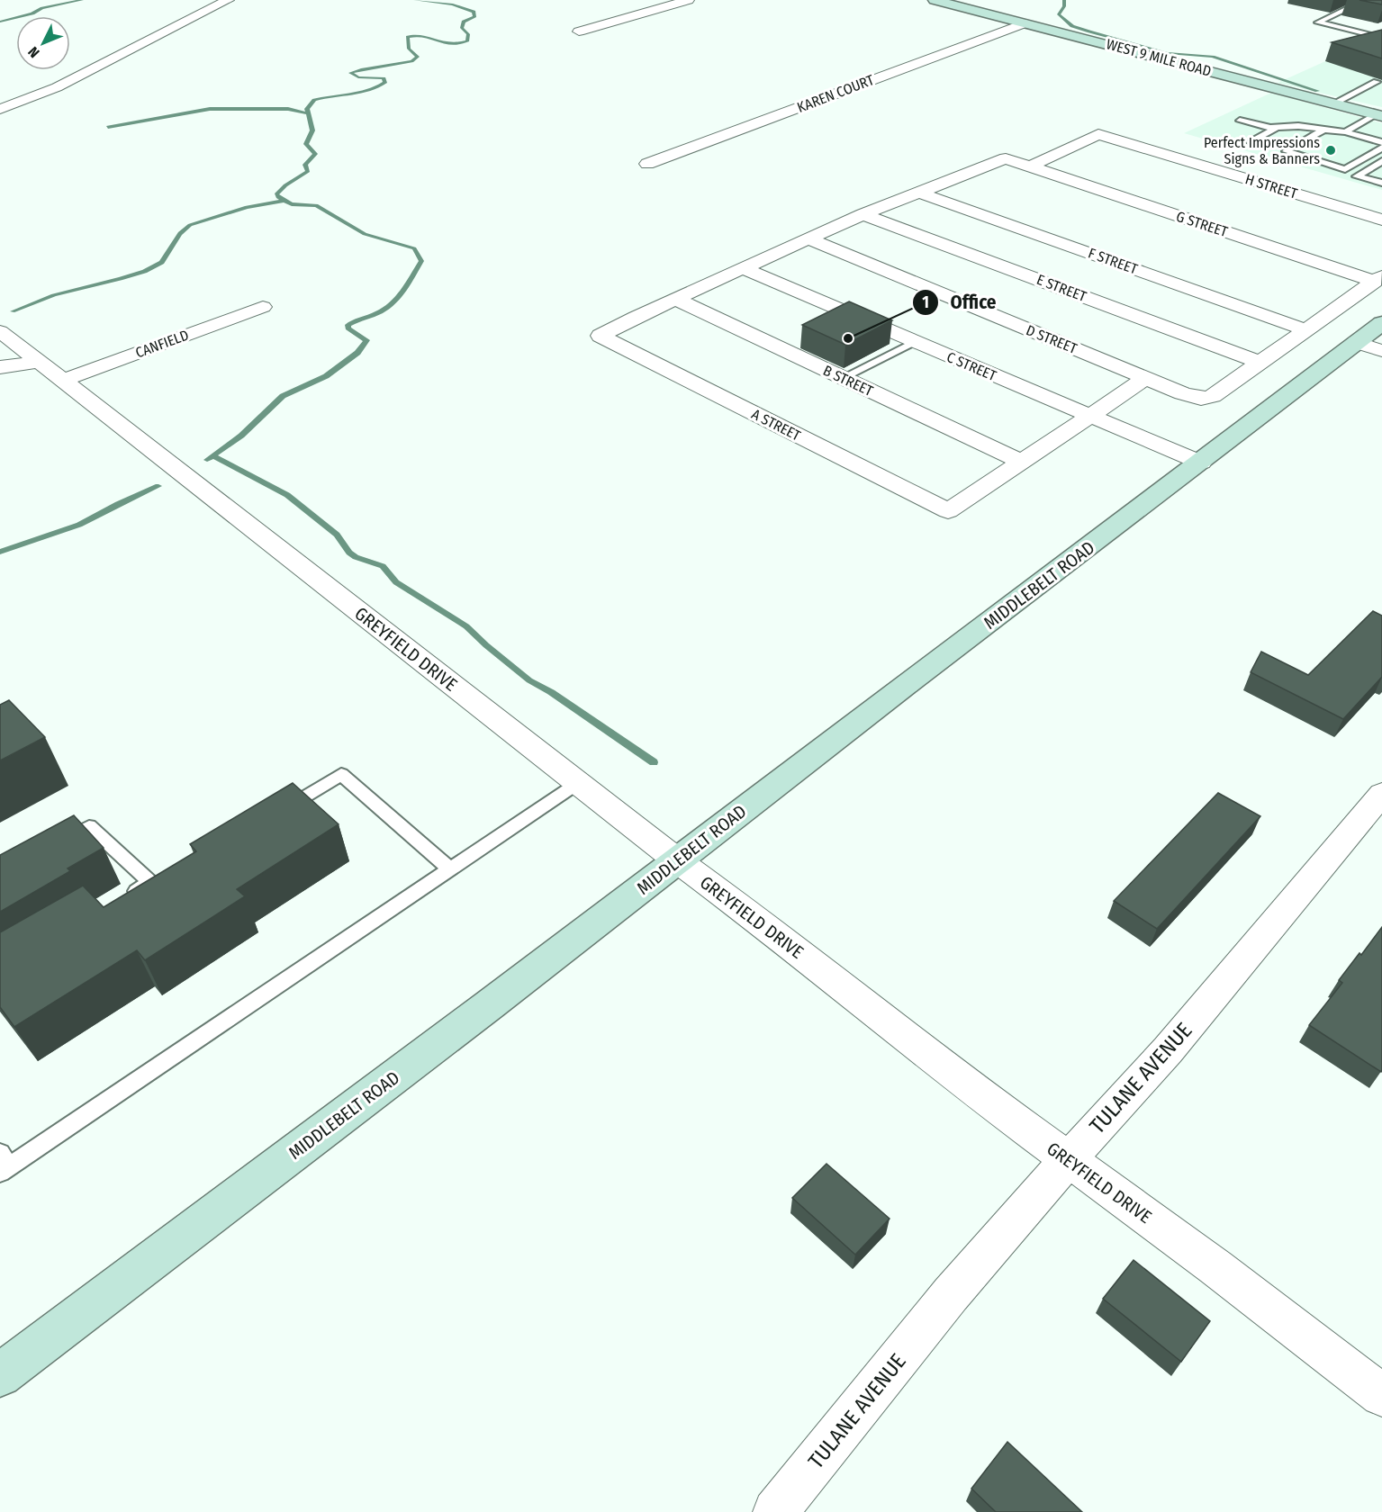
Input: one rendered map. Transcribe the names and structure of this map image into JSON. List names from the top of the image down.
{
  "streets": {
    "street": [
      "WEST 9 MILE ROAD",
      "KAREN COURT",
      "H STREET",
      "G STREET",
      "F STREET",
      "E STREET",
      "D STREET",
      "CANFIELD",
      "C STREET",
      "B STREET",
      "A STREET",
      "MIDDLEBELT ROAD",
      "GREYFIELD DRIVE",
      "TULANE AVENUE"
    ]
  },
  "crossings": [
    ["WEST 9 MILE ROAD", "KAREN COURT"],
    ["H STREET", "G STREET"],
    ["G STREET", "F STREET"],
    ["G STREET", "E STREET"],
    ["G STREET", "D STREET"],
    ["G STREET", "C STREET"],
    ["G STREET", "B STREET"],
    ["G STREET", "A STREET"],
    ["E STREET", "D STREET"],
    ["D STREET", "A STREET"],
    ["CANFIELD", "GREYFIELD DRIVE"],
    ["C STREET", "A STREET"],
    ["C STREET", "MIDDLEBELT ROAD"],
    ["B STREET", "A STREET"],
    ["MIDDLEBELT ROAD", "GREYFIELD DRIVE"],
    ["GREYFIELD DRIVE", "TULANE AVENUE"]
  ],
  "places": ["Perfect Impressions Signs & Banners", "Office"],
  "north": "bottom left"
}
